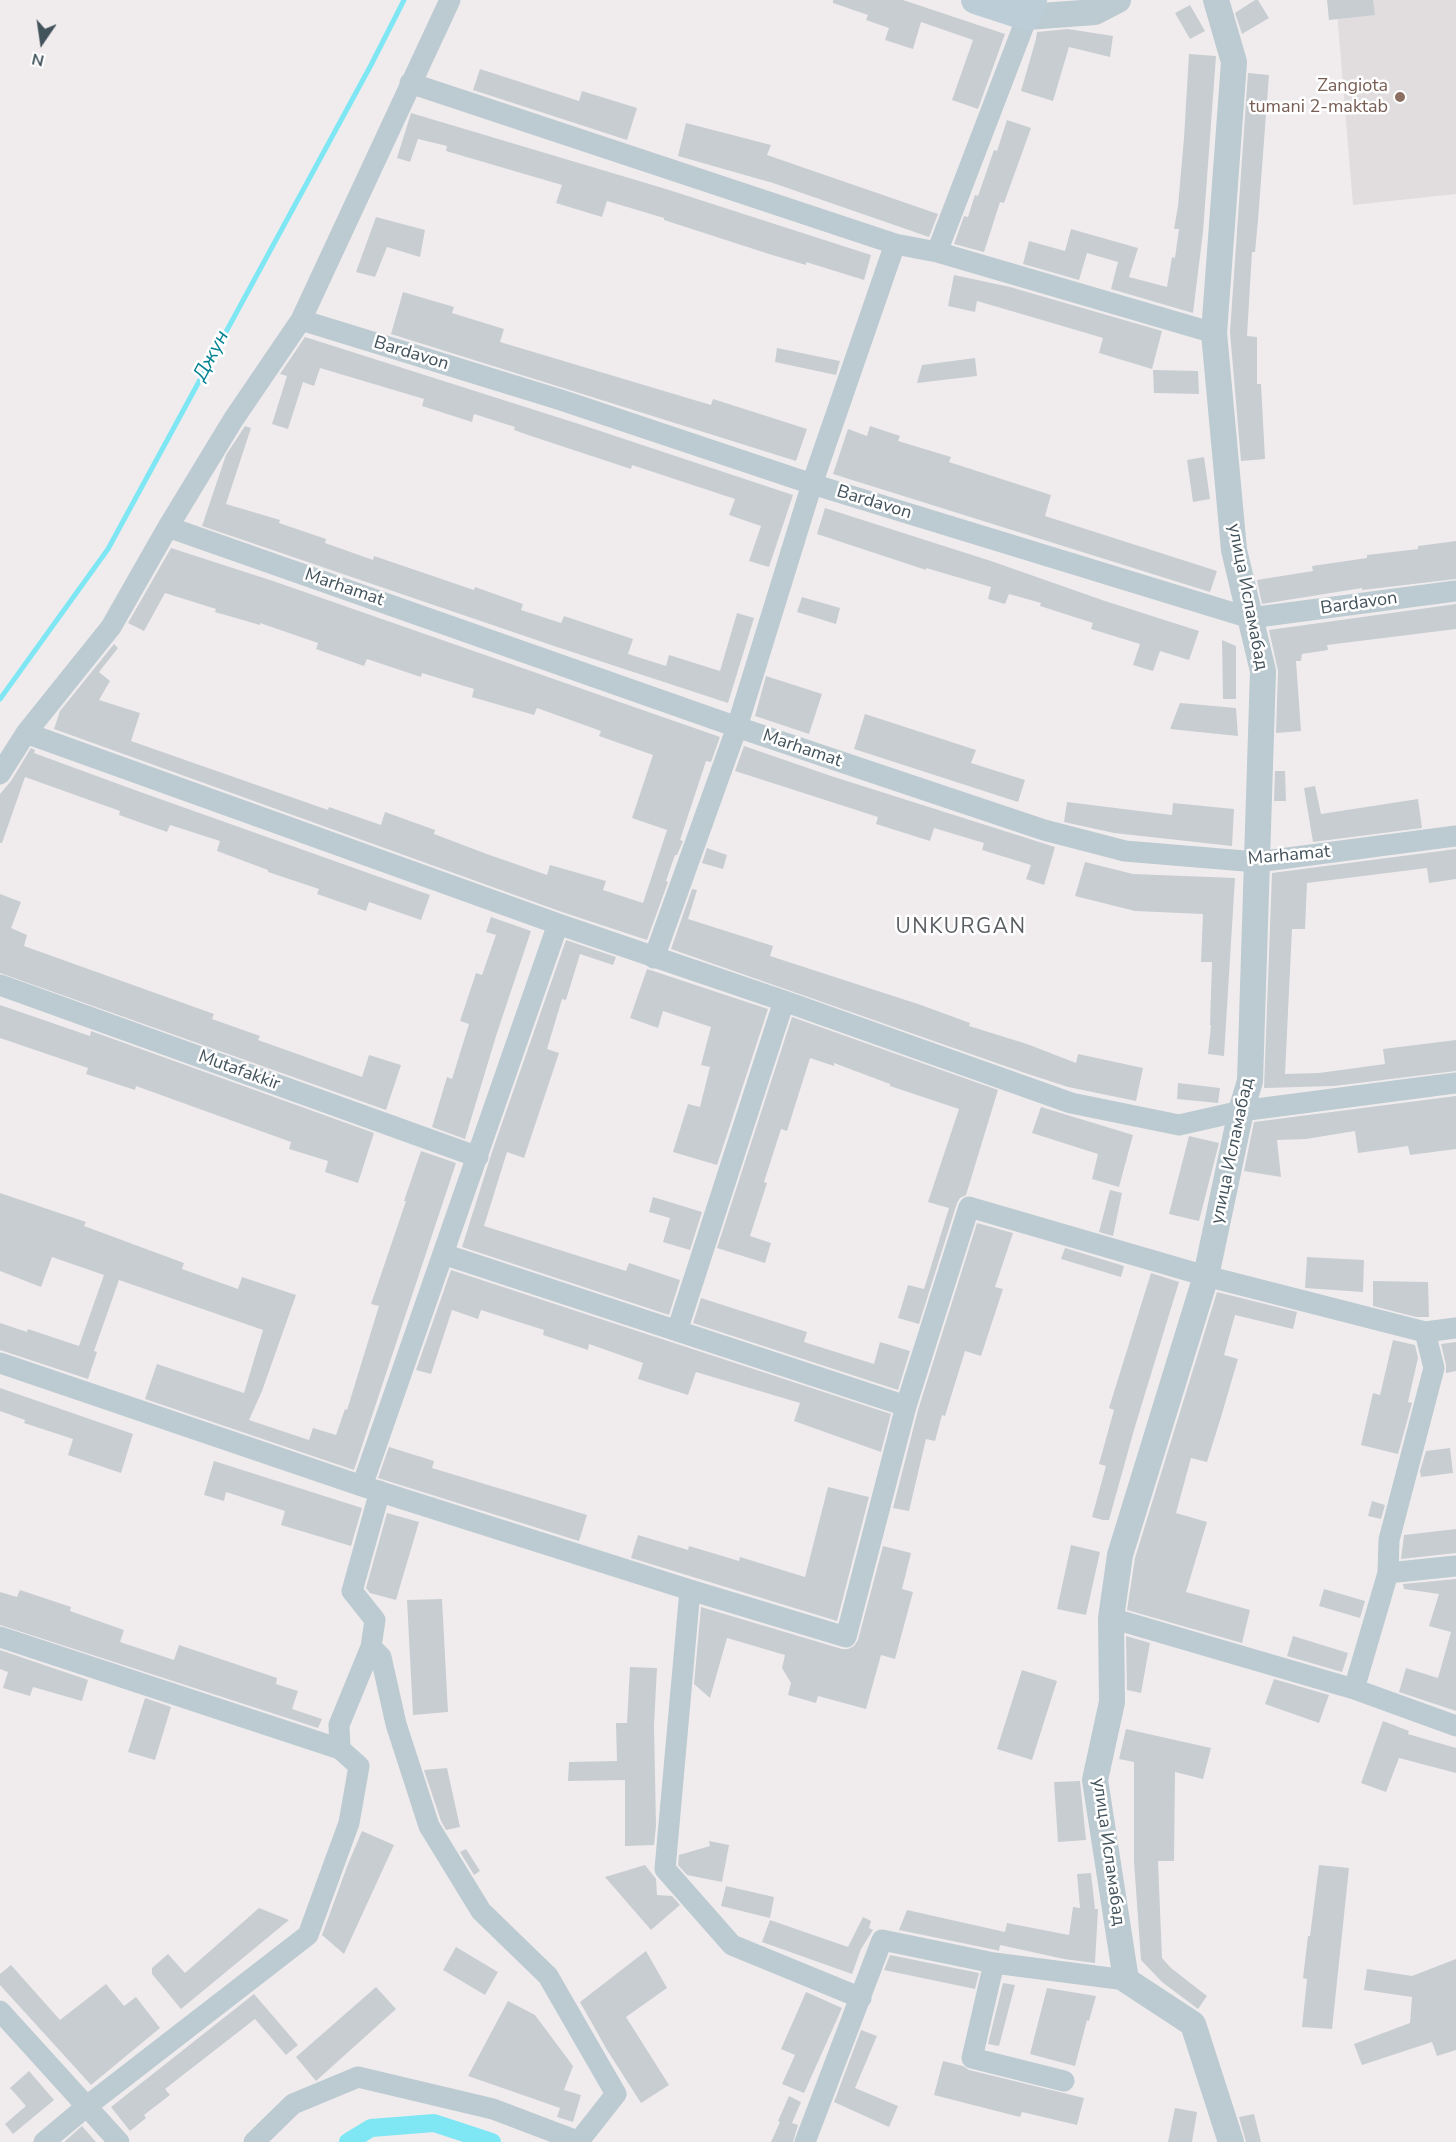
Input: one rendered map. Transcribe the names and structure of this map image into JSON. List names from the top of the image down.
{
  "streets": {
    "street": [
      "Bardavon",
      "Marhamat",
      "улица Исламабад",
      "Mutafakkir"
    ]
  },
  "crossings": [
    ["Bardavon", "улица Исламабад"],
    ["Marhamat", "улица Исламабад"]
  ],
  "districts": ["UNKURGAN"],
  "water": ["Джун"],
  "places": ["Zangiota tumani 2-maktab"],
  "north": "bottom"
}
